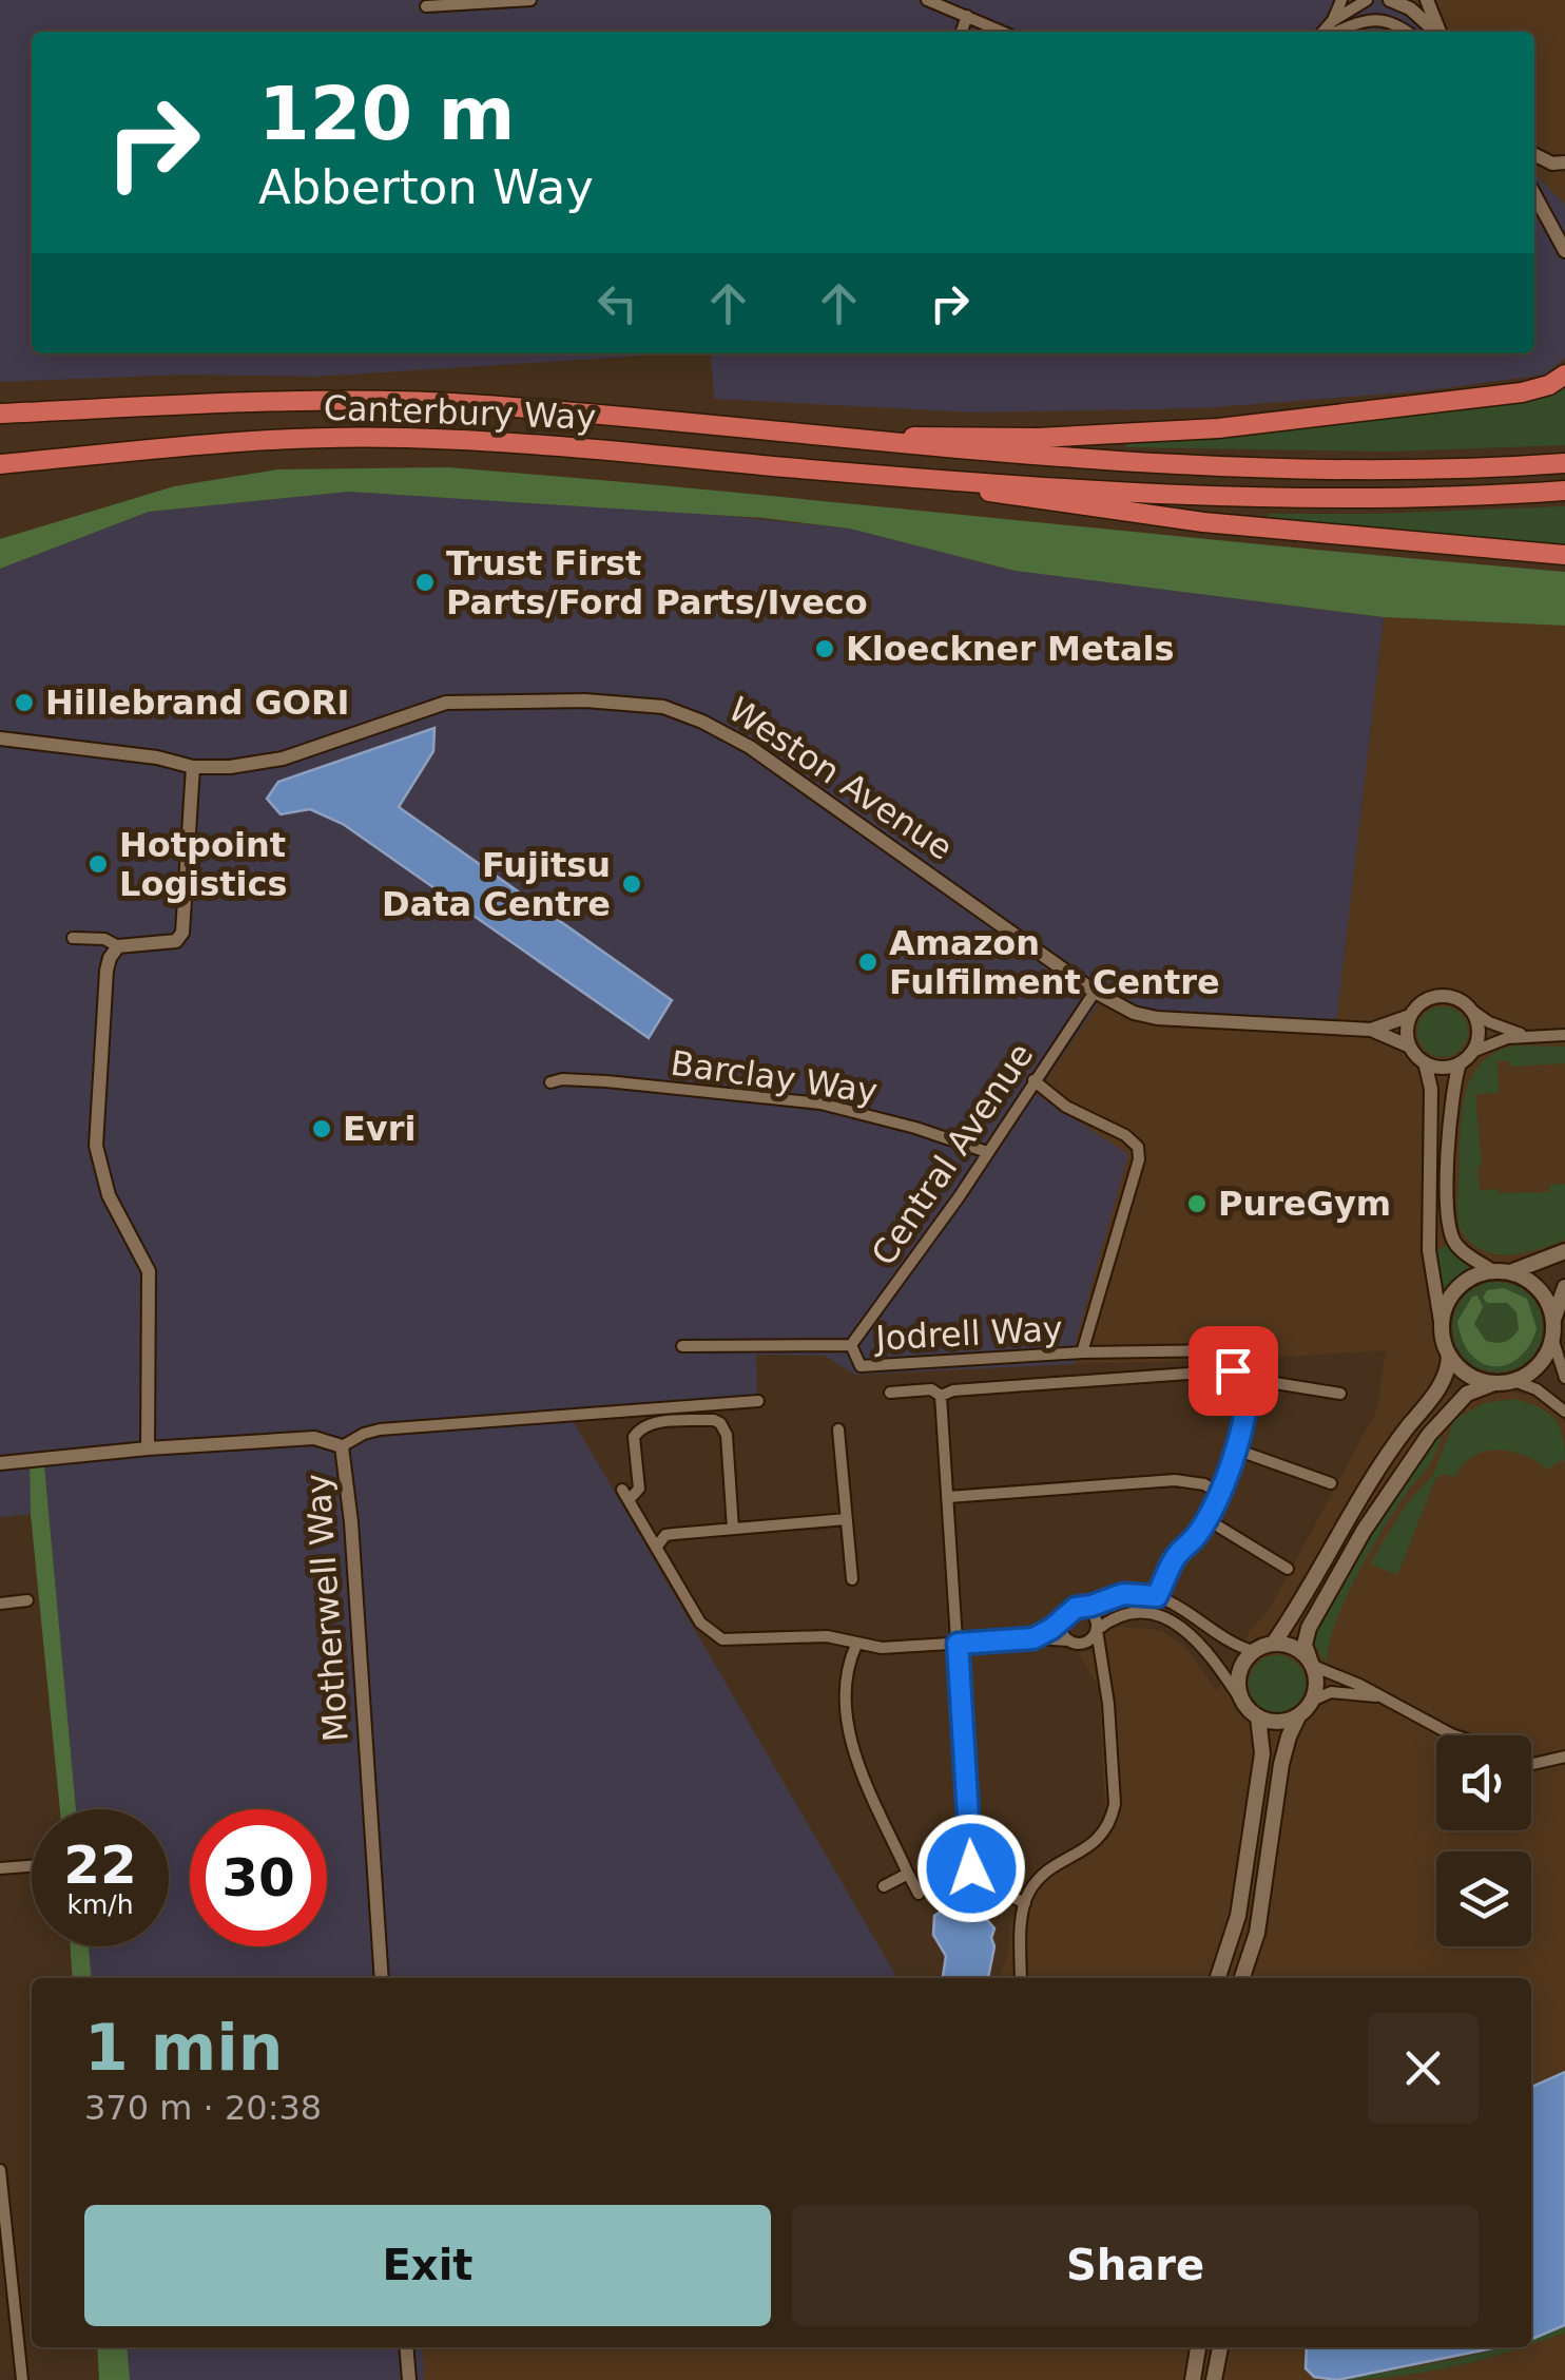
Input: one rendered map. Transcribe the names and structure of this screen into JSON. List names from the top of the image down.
{
  "streets": {
    "highway": ["Canterbury Way"],
    "street": [
      "Weston Avenue",
      "Barclay Way",
      "Central Avenue",
      "Jodrell Way",
      "Motherwell Way"
    ]
  },
  "crossings": [
    ["Weston Avenue", "Central Avenue"],
    ["Barclay Way", "Central Avenue"],
    ["Central Avenue", "Jodrell Way"]
  ],
  "places": [
    "Trust First Parts/Ford Parts/Iveco",
    "Kloeckner Metals",
    "Hillebrand GORI",
    "Hotpoint Logistics",
    "Fujitsu Data Centre",
    "Amazon Fulfilment Centre",
    "Evri",
    "PureGym"
  ],
  "page": {
    "turn": ["120 m", "Abberton Way"],
    "speed": "22 km/h",
    "limit": "30",
    "heading": ["1 min", "370 m · 20:38"],
    "buttons": ["Exit", "Share"]
  }
}
